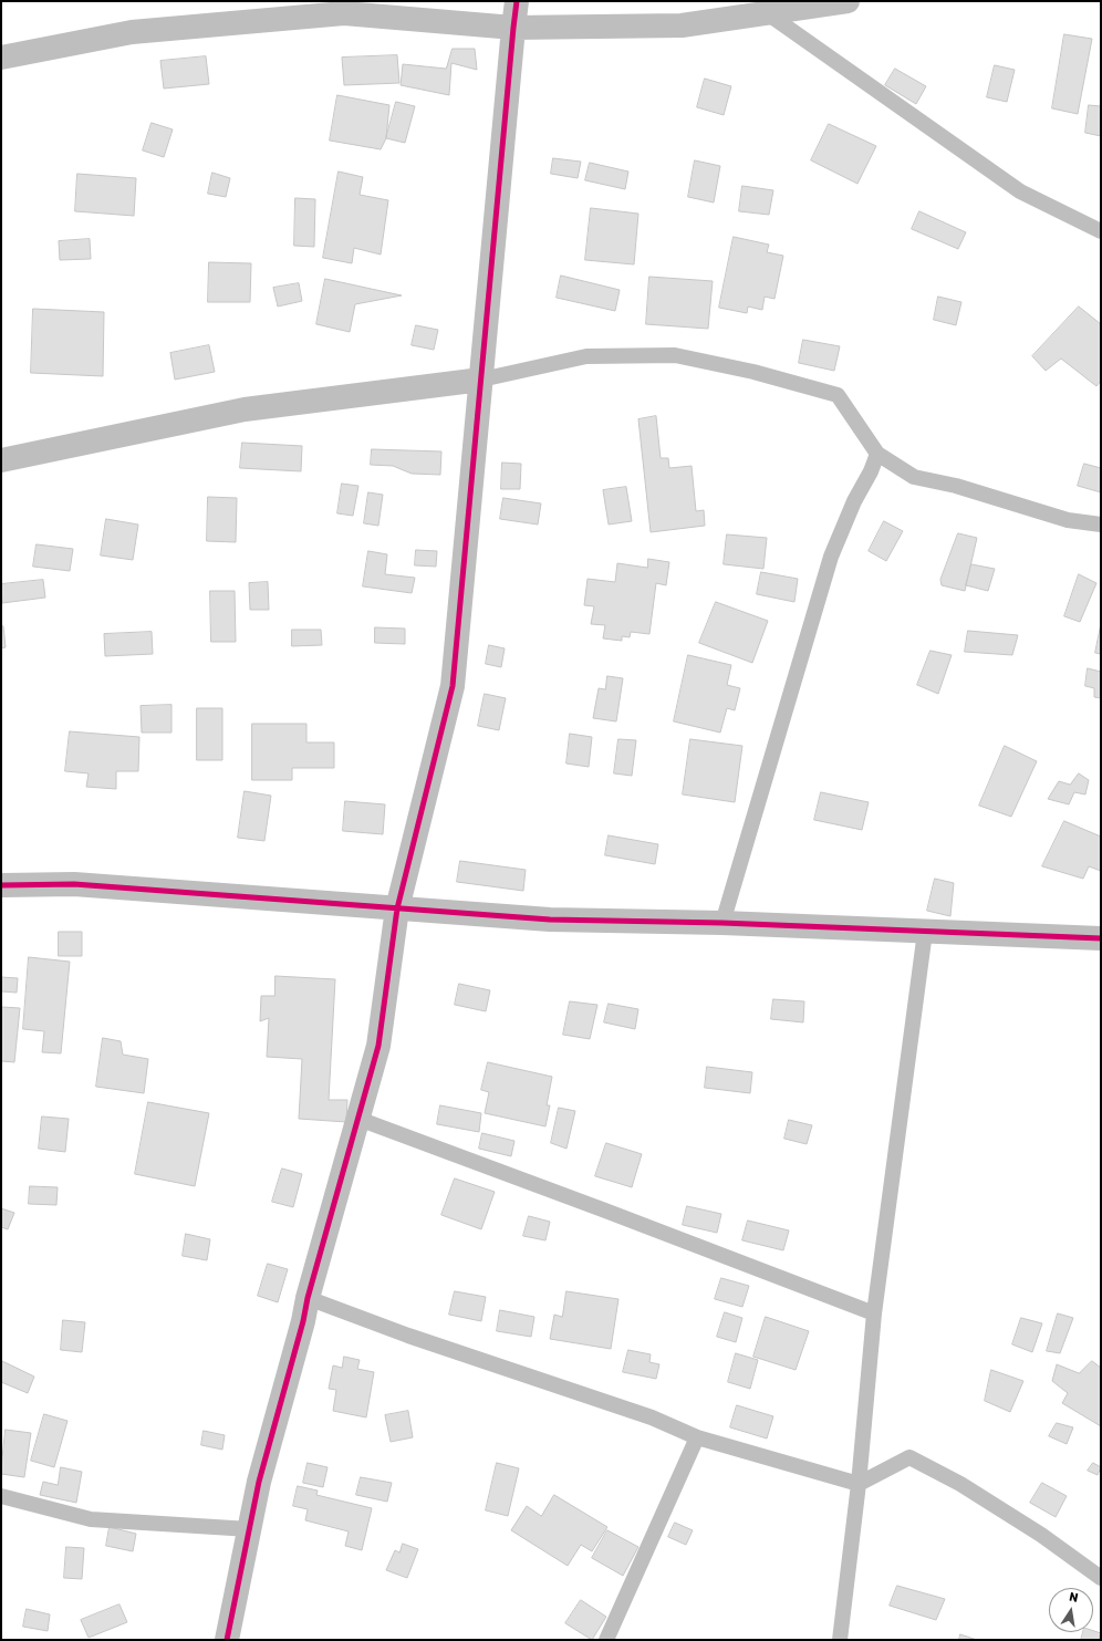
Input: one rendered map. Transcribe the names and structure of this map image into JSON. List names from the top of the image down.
{
  "north": "top"
}
